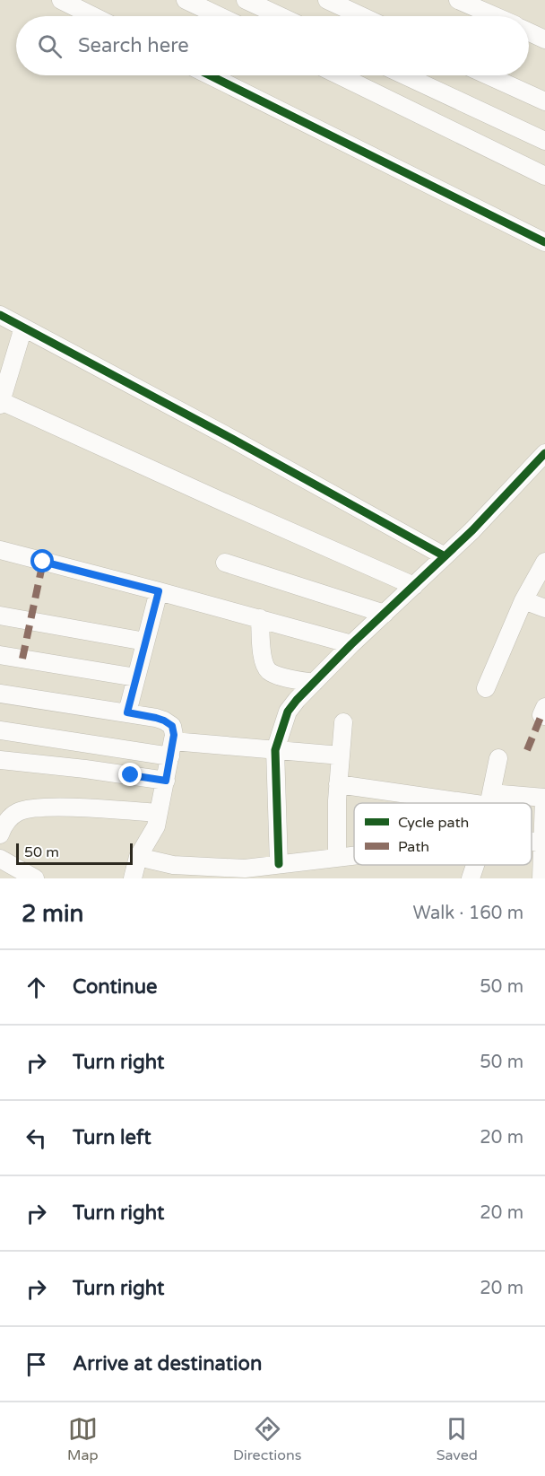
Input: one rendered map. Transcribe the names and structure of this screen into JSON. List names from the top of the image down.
{
  "legend": ["Cycle path", "Path"],
  "scale_bar": "50 m",
  "page": {
    "search": "Search here",
    "scale": "50 m",
    "heading": ["2 min", "Walk · 160 m"],
    "list": [
      ["Continue", "50 m"],
      ["Turn right", "50 m"],
      ["Turn left", "20 m"],
      ["Turn right", "20 m"],
      ["Turn right", "20 m"],
      "Arrive at destination"
    ],
    "nav": ["Map", "Directions", "Saved"]
  }
}
